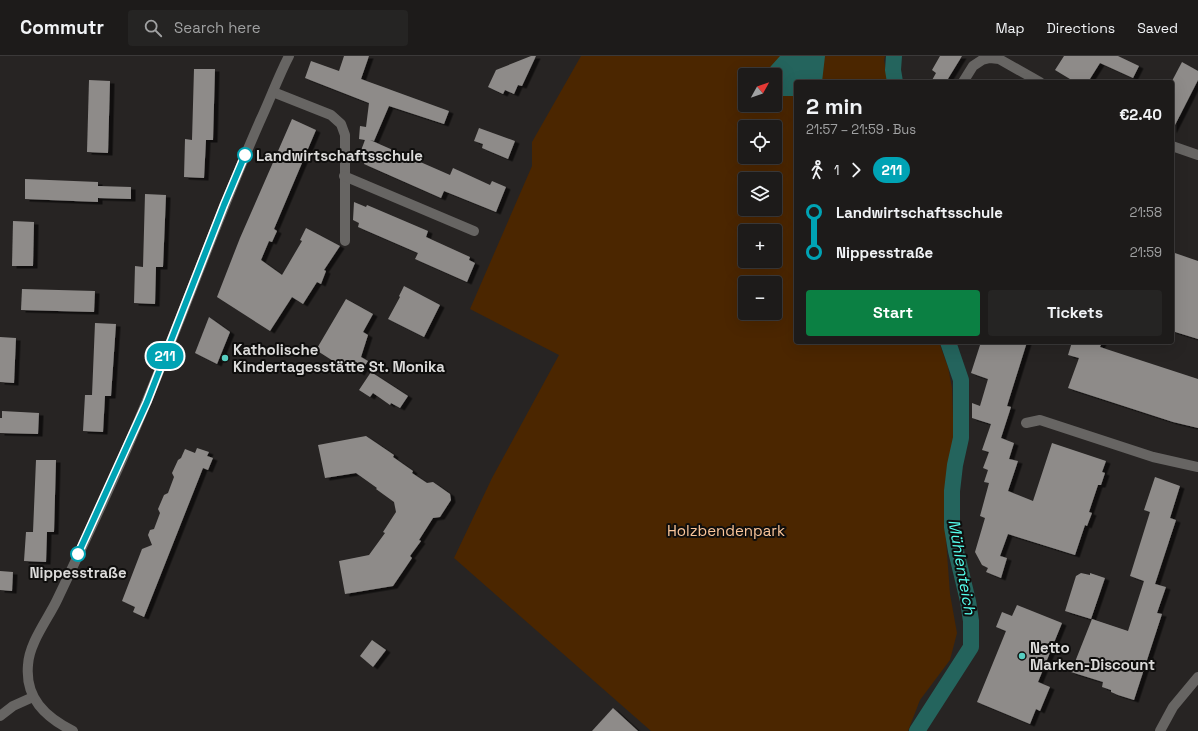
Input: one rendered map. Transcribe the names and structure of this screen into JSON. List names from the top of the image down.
{
  "water": ["Mühlenteich"],
  "parks": ["Holzbendenpark"],
  "places": [
    "Landwirtschaftsschule",
    "Katholische Kindertagesstätte St. Monika",
    "Nippesstraße",
    "Netto Marken-Discount"
  ],
  "lines": ["bus line 211"],
  "north": "top right",
  "page": {
    "header": "Commutr",
    "search": "Search here",
    "nav": ["Map", "Directions", "Saved"],
    "on_map": "211",
    "map_buttons": ["+", "−"],
    "heading": ["2 min", "21:57 – 21:59 · Bus", "€2.40"],
    "legs": ["1", "211"],
    "list": [
      {
        "name": "Landwirtschaftsschule",
        "value": "21:58"
      },
      {
        "name": "Nippesstraße",
        "value": "21:59"
      }
    ],
    "buttons": ["Start", "Tickets"]
  }
}
